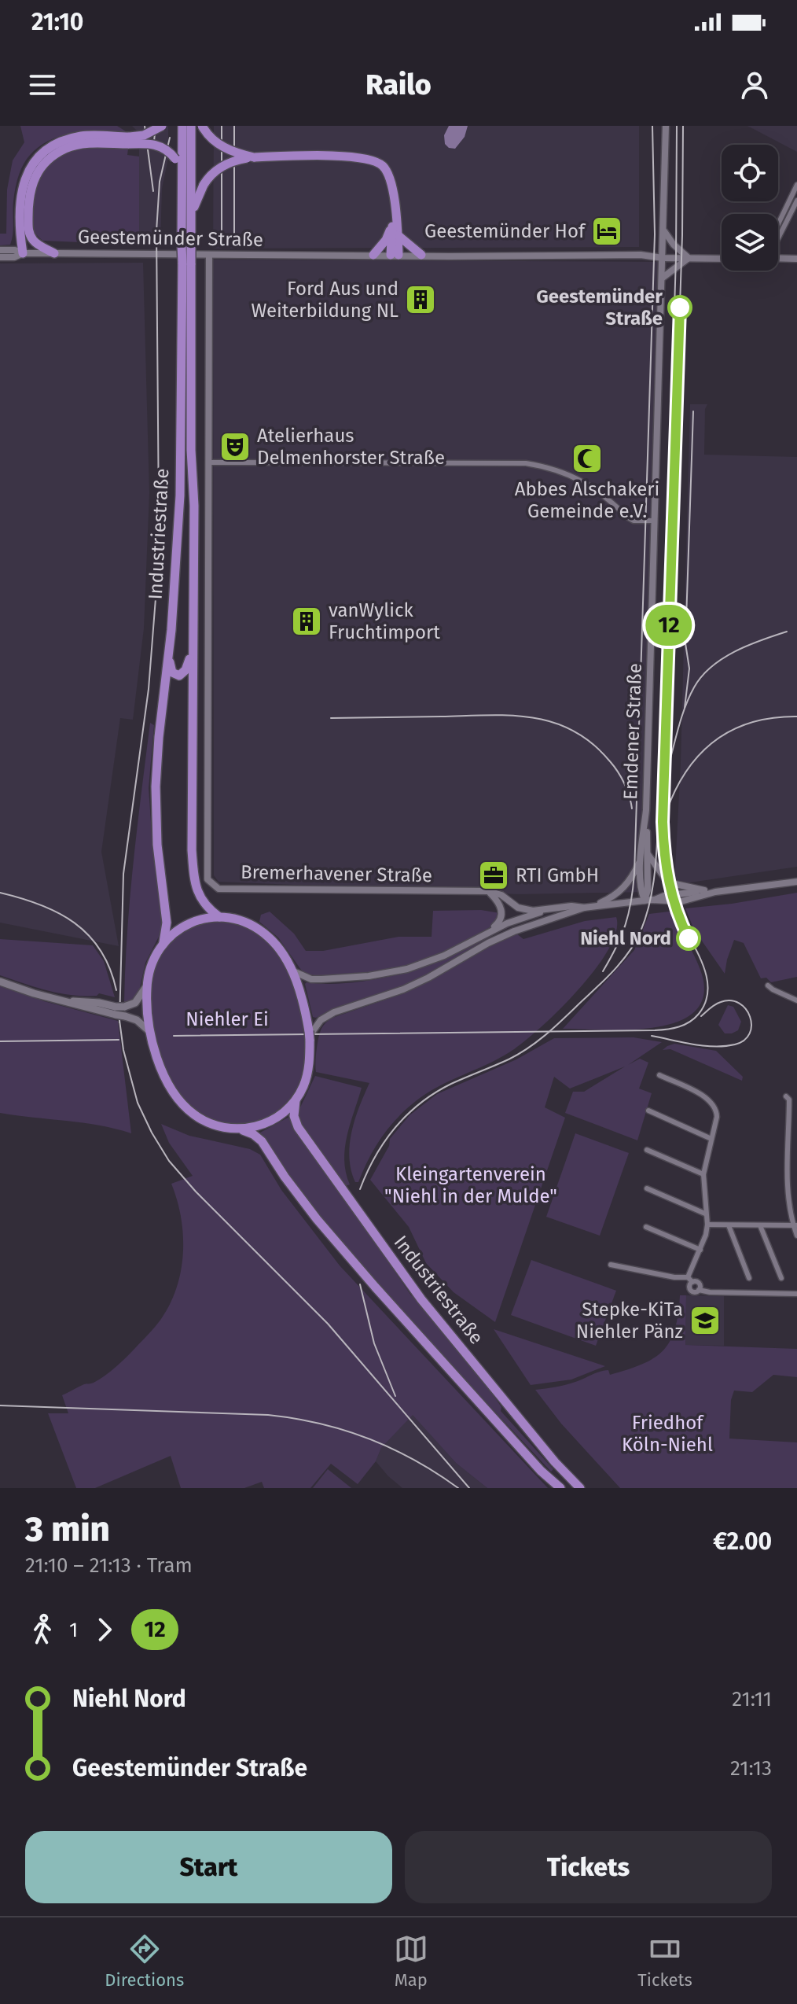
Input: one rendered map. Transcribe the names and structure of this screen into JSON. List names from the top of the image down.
{
  "streets": {
    "highway": ["Industriestraße"],
    "street": ["Geestemünder Straße", "Emdener Straße", "Bremerhavener Straße"]
  },
  "crossings": [
    ["Geestemünder Straße", "Emdener Straße"],
    ["Industriestraße", "Bremerhavener Straße"],
    ["Emdener Straße", "Bremerhavener Straße"]
  ],
  "parks": ["Niehler Ei", "Kleingartenverein \"Niehl in der Mulde\"", "Friedhof Köln-Niehl"],
  "places": {
    "hotel": ["Geestemünder Hof"],
    "building": ["Ford Aus und Weiterbildung NL", "vanWylick Fruchtimport"],
    "other": ["Geestemünder Straße", "Niehl Nord"],
    "theatre": ["Atelierhaus Delmenhorster Straße"],
    "mosque": ["Abbes Alschakeri Gemeinde e.V."],
    "office": ["RTI GmbH"],
    "school or university": ["Stepke-KiTa Niehler Pänz"]
  },
  "lines": ["tram line 12"],
  "page": {
    "status": "21:10",
    "header": "Railo",
    "on_map": "12",
    "heading": ["3 min", "21:10 – 21:13 · Tram", "€2.00"],
    "legs": ["1", "12"],
    "list": [
      {
        "name": "Niehl Nord",
        "value": "21:11"
      },
      {
        "name": "Geestemünder Straße",
        "value": "21:13"
      }
    ],
    "buttons": ["Start", "Tickets"],
    "tabs": ["Directions", "Map", "Tickets"]
  }
}
